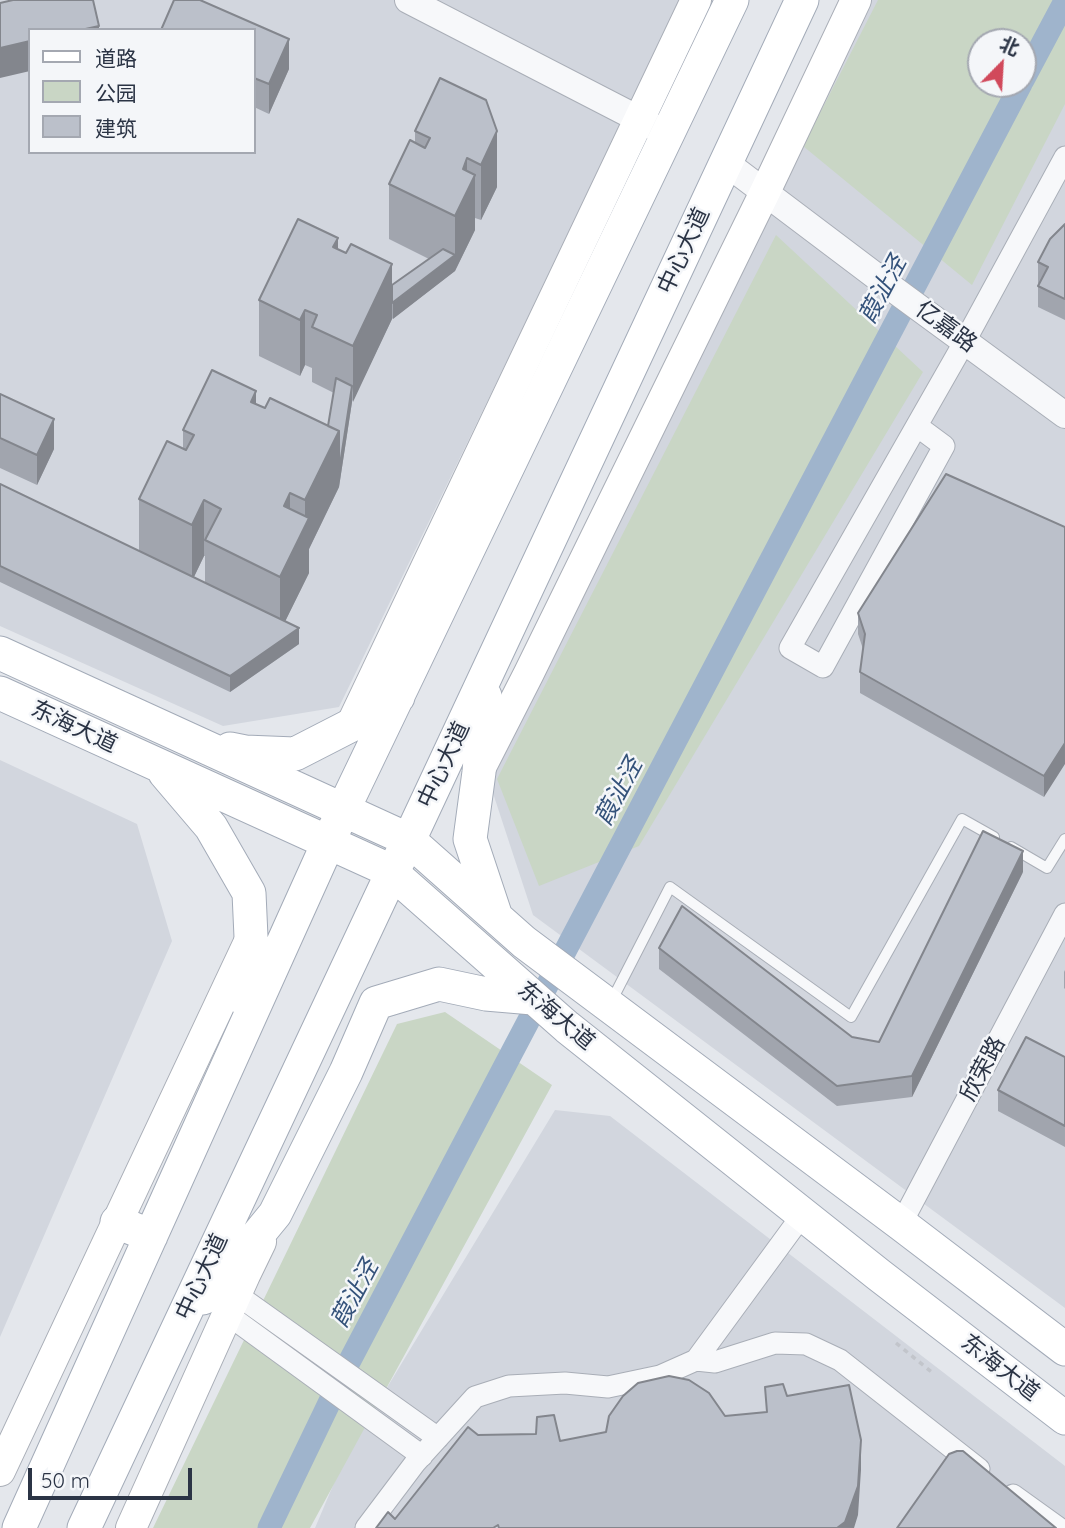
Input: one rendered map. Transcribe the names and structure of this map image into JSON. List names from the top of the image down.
{
  "streets": {
    "main road": ["中心大道", "东海大道"],
    "street": ["亿嘉路", "欣荣路"]
  },
  "crossings": [
    ["中心大道", "亿嘉路"],
    ["中心大道", "东海大道"],
    ["东海大道", "欣荣路"]
  ],
  "water": ["葭沚泾"],
  "legend": ["道路", "公园", "建筑"],
  "scale_bar": "50 m",
  "north": "top right"
}
